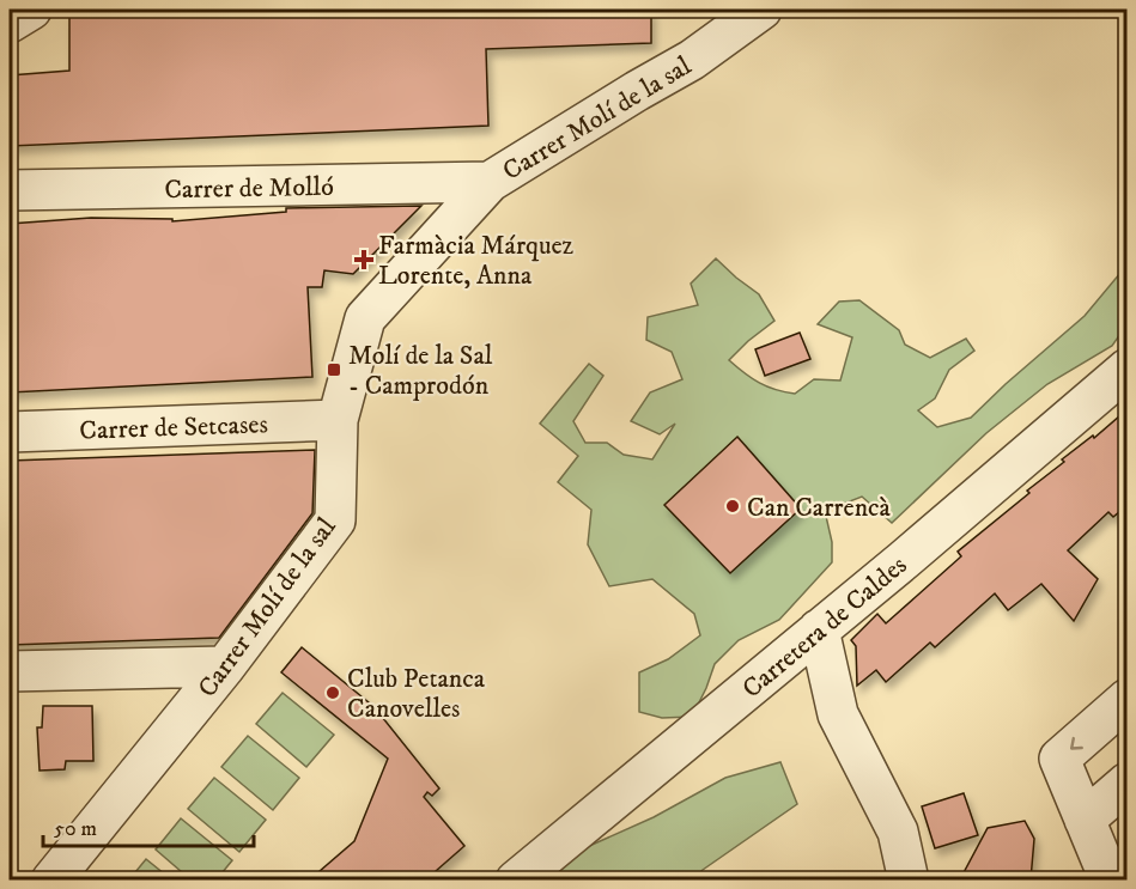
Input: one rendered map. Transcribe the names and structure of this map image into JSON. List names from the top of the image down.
{
  "streets": {
    "street": [
      "Carrer Molí de la sal",
      "Carrer de Molló",
      "Carrer de Setcases",
      "Carretera de Caldes"
    ]
  },
  "crossings": [
    ["Carrer Molí de la sal", "Carrer de Molló"],
    ["Carrer Molí de la sal", "Carrer de Setcases"]
  ],
  "places": {
    "health": ["Farmàcia Márquez Lorente, Anna"],
    "transit": ["Molí de la Sal - Camprodón"],
    "other": ["Can Carrencà", "Club Petanca Canovelles"]
  },
  "scale_bar": "50 m"
}
